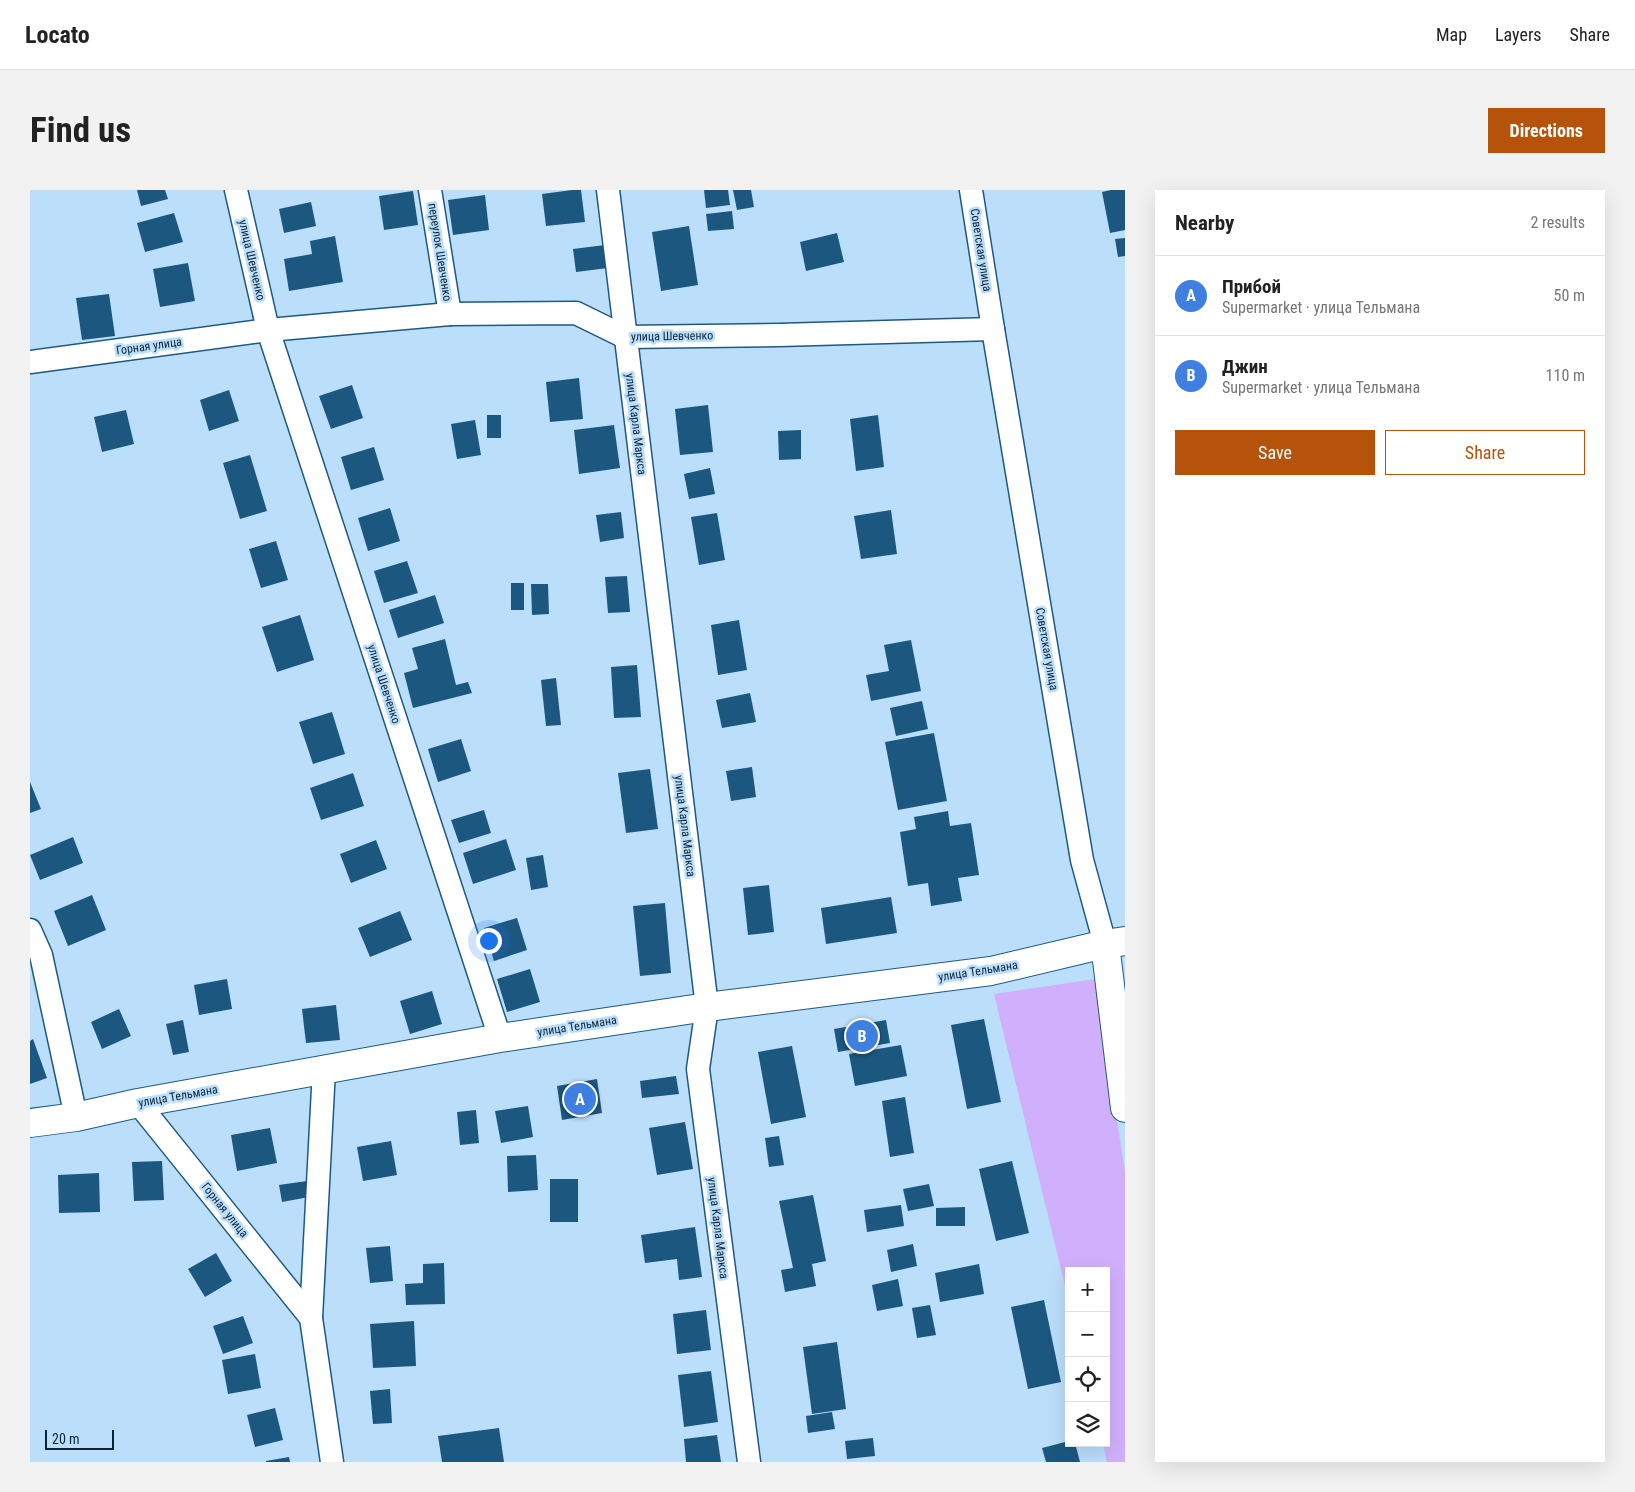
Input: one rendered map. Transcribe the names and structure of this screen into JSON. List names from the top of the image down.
{
  "streets": {
    "street": [
      "Советская улица",
      "переулок Шевченко",
      "улица Шевченко",
      "Горная улица",
      "улица Карла Маркса",
      "улица Тельмана"
    ]
  },
  "crossings": [
    ["Советская улица", "улица Шевченко"],
    ["Советская улица", "улица Тельмана"],
    ["переулок Шевченко", "улица Шевченко"],
    ["улица Шевченко", "Горная улица"],
    ["улица Шевченко", "улица Карла Маркса"],
    ["улица Шевченко", "улица Тельмана"],
    ["Горная улица", "улица Тельмана"],
    ["улица Карла Маркса", "улица Тельмана"]
  ],
  "scale_bar": "20 m",
  "page": {
    "header": "Locato",
    "nav": ["Map", "Layers", "Share"],
    "buttons": [
      "Directions",
      ["Save", "Share"]
    ],
    "title": "Find us",
    "heading": ["Nearby", "2 results"],
    "list": [
      {
        "mark": "A",
        "name": "Прибой",
        "note": "Supermarket · улица Тельмана",
        "value": "50 m"
      },
      {
        "mark": "B",
        "name": "Джин",
        "note": "Supermarket · улица Тельмана",
        "value": "110 m"
      }
    ],
    "pins": ["B", "A"],
    "map_buttons": ["+", "−"],
    "scale": "20 m"
  }
}
